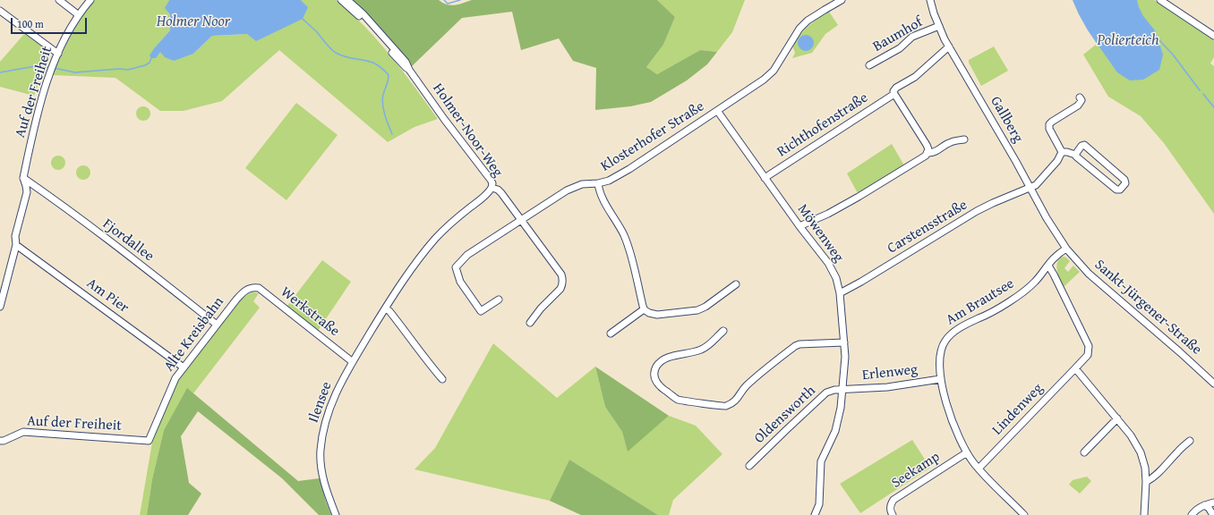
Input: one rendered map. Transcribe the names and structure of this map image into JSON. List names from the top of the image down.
{
  "streets": {
    "street": [
      "Baumhof",
      "Auf der Freiheit",
      "Gallberg",
      "Richthofenstraße",
      "Holmer-Noor-Weg",
      "Klosterhofer Straße",
      "Carstensstraße",
      "Möwenweg",
      "Fjordallee",
      "Am Pier",
      "Am Brautsee",
      "Sankt-Jürgener-Straße",
      "Werkstraße",
      "Alte Kreisbahn",
      "Erlenweg",
      "Ilensee",
      "Lindenweg",
      "Oldensworth",
      "Seekamp"
    ]
  },
  "crossings": [
    ["Baumhof", "Gallberg"],
    ["Auf der Freiheit", "Fjordallee"],
    ["Auf der Freiheit", "Alte Kreisbahn"],
    ["Gallberg", "Richthofenstraße"],
    ["Gallberg", "Carstensstraße"],
    ["Gallberg", "Am Brautsee"],
    ["Gallberg", "Sankt-Jürgener-Straße"],
    ["Richthofenstraße", "Möwenweg"],
    ["Holmer-Noor-Weg", "Klosterhofer Straße"],
    ["Holmer-Noor-Weg", "Ilensee"],
    ["Klosterhofer Straße", "Möwenweg"],
    ["Carstensstraße", "Möwenweg"],
    ["Möwenweg", "Erlenweg"],
    ["Möwenweg", "Oldensworth"],
    ["Fjordallee", "Alte Kreisbahn"],
    ["Am Pier", "Alte Kreisbahn"],
    ["Am Brautsee", "Sankt-Jürgener-Straße"],
    ["Am Brautsee", "Erlenweg"],
    ["Am Brautsee", "Lindenweg"],
    ["Am Brautsee", "Seekamp"],
    ["Werkstraße", "Alte Kreisbahn"],
    ["Werkstraße", "Ilensee"],
    ["Erlenweg", "Oldensworth"]
  ],
  "water": ["Holmer Noor", "Polierteich"],
  "scale_bar": "100 m"
}
